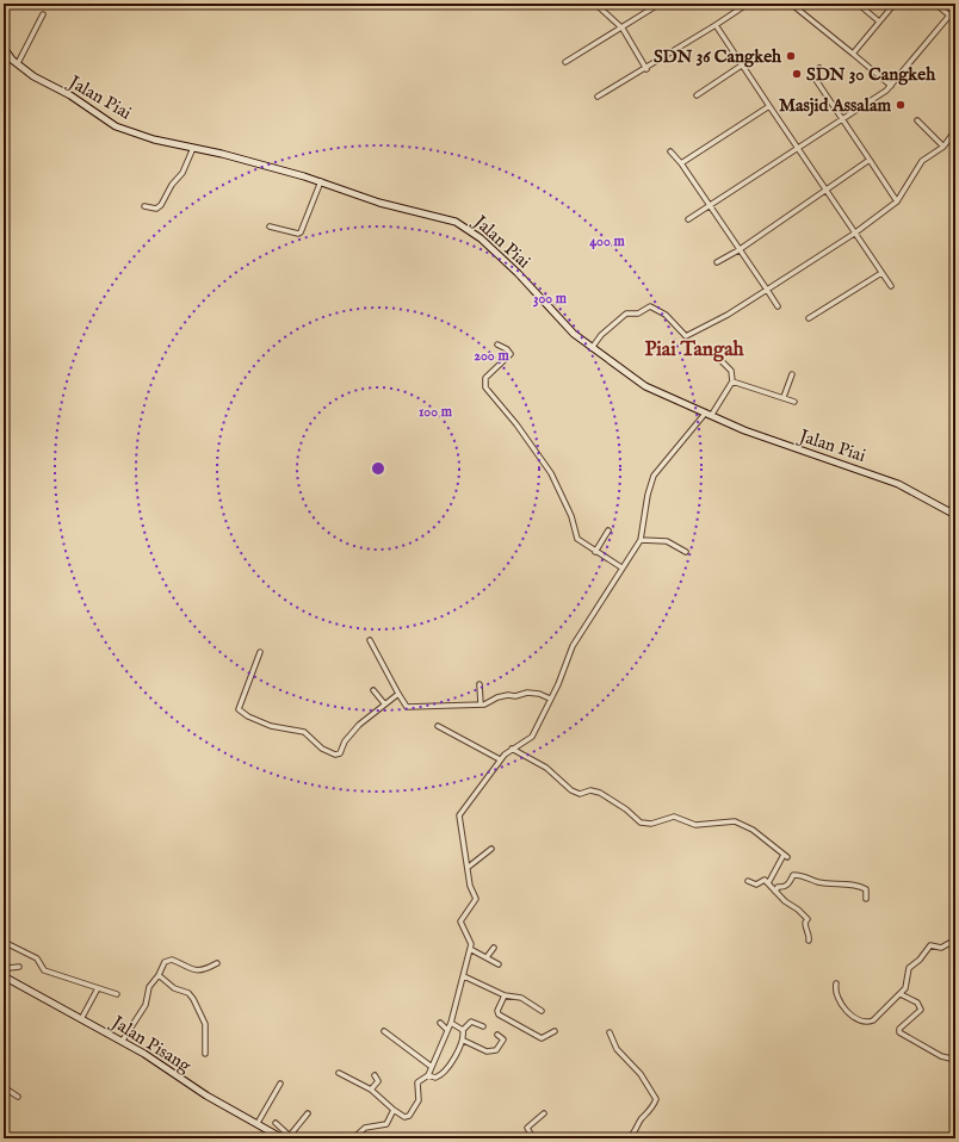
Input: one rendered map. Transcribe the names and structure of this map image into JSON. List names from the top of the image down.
{
  "streets": {
    "street": ["Jalan Piai", "Jalan Pisang"]
  },
  "districts": ["Piai Tangah"],
  "places": ["SDN 36 Cangkeh", "SDN 30 Cangkeh", "Masjid Assalam"],
  "rings": [
    "400 m",
    "300 m",
    "200 m",
    "100 m"
  ]
}
